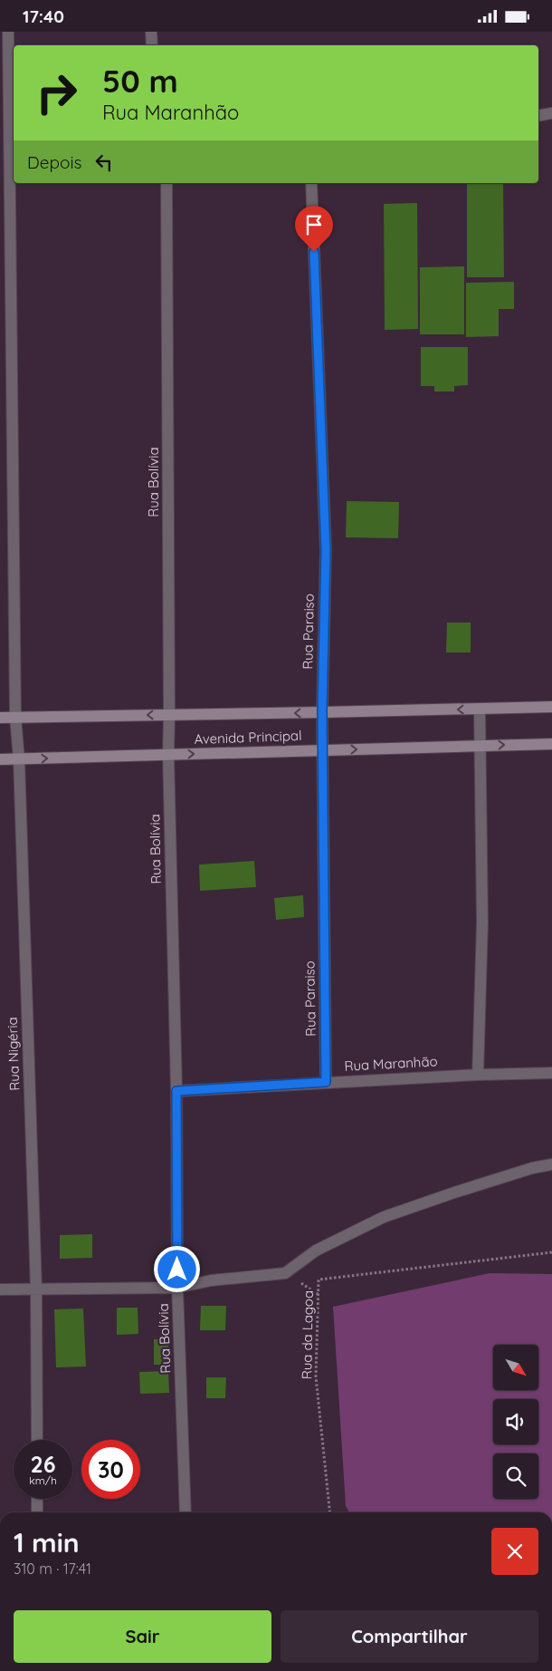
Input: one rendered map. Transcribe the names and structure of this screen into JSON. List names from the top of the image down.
{
  "streets": {
    "street": [
      "Rua Bolívia",
      "Rua Paraiso",
      "Avenida Principal",
      "Rua Nigéria",
      "Rua Maranhão"
    ],
    "path": ["Rua da Lagoa"]
  },
  "crossings": [
    ["Rua Bolívia", "Avenida Principal"],
    ["Rua Bolívia", "Rua Maranhão"],
    ["Rua Paraiso", "Avenida Principal"],
    ["Rua Paraiso", "Rua Maranhão"],
    ["Avenida Principal", "Rua Nigéria"]
  ],
  "north": "bottom right",
  "page": {
    "status": "17:40",
    "turn": ["50 m", "Rua Maranhão"],
    "then": "Depois",
    "speed": "26 km/h",
    "limit": "30",
    "heading": ["1 min", "310 m · 17:41"],
    "buttons": ["Sair", "Compartilhar"]
  }
}
